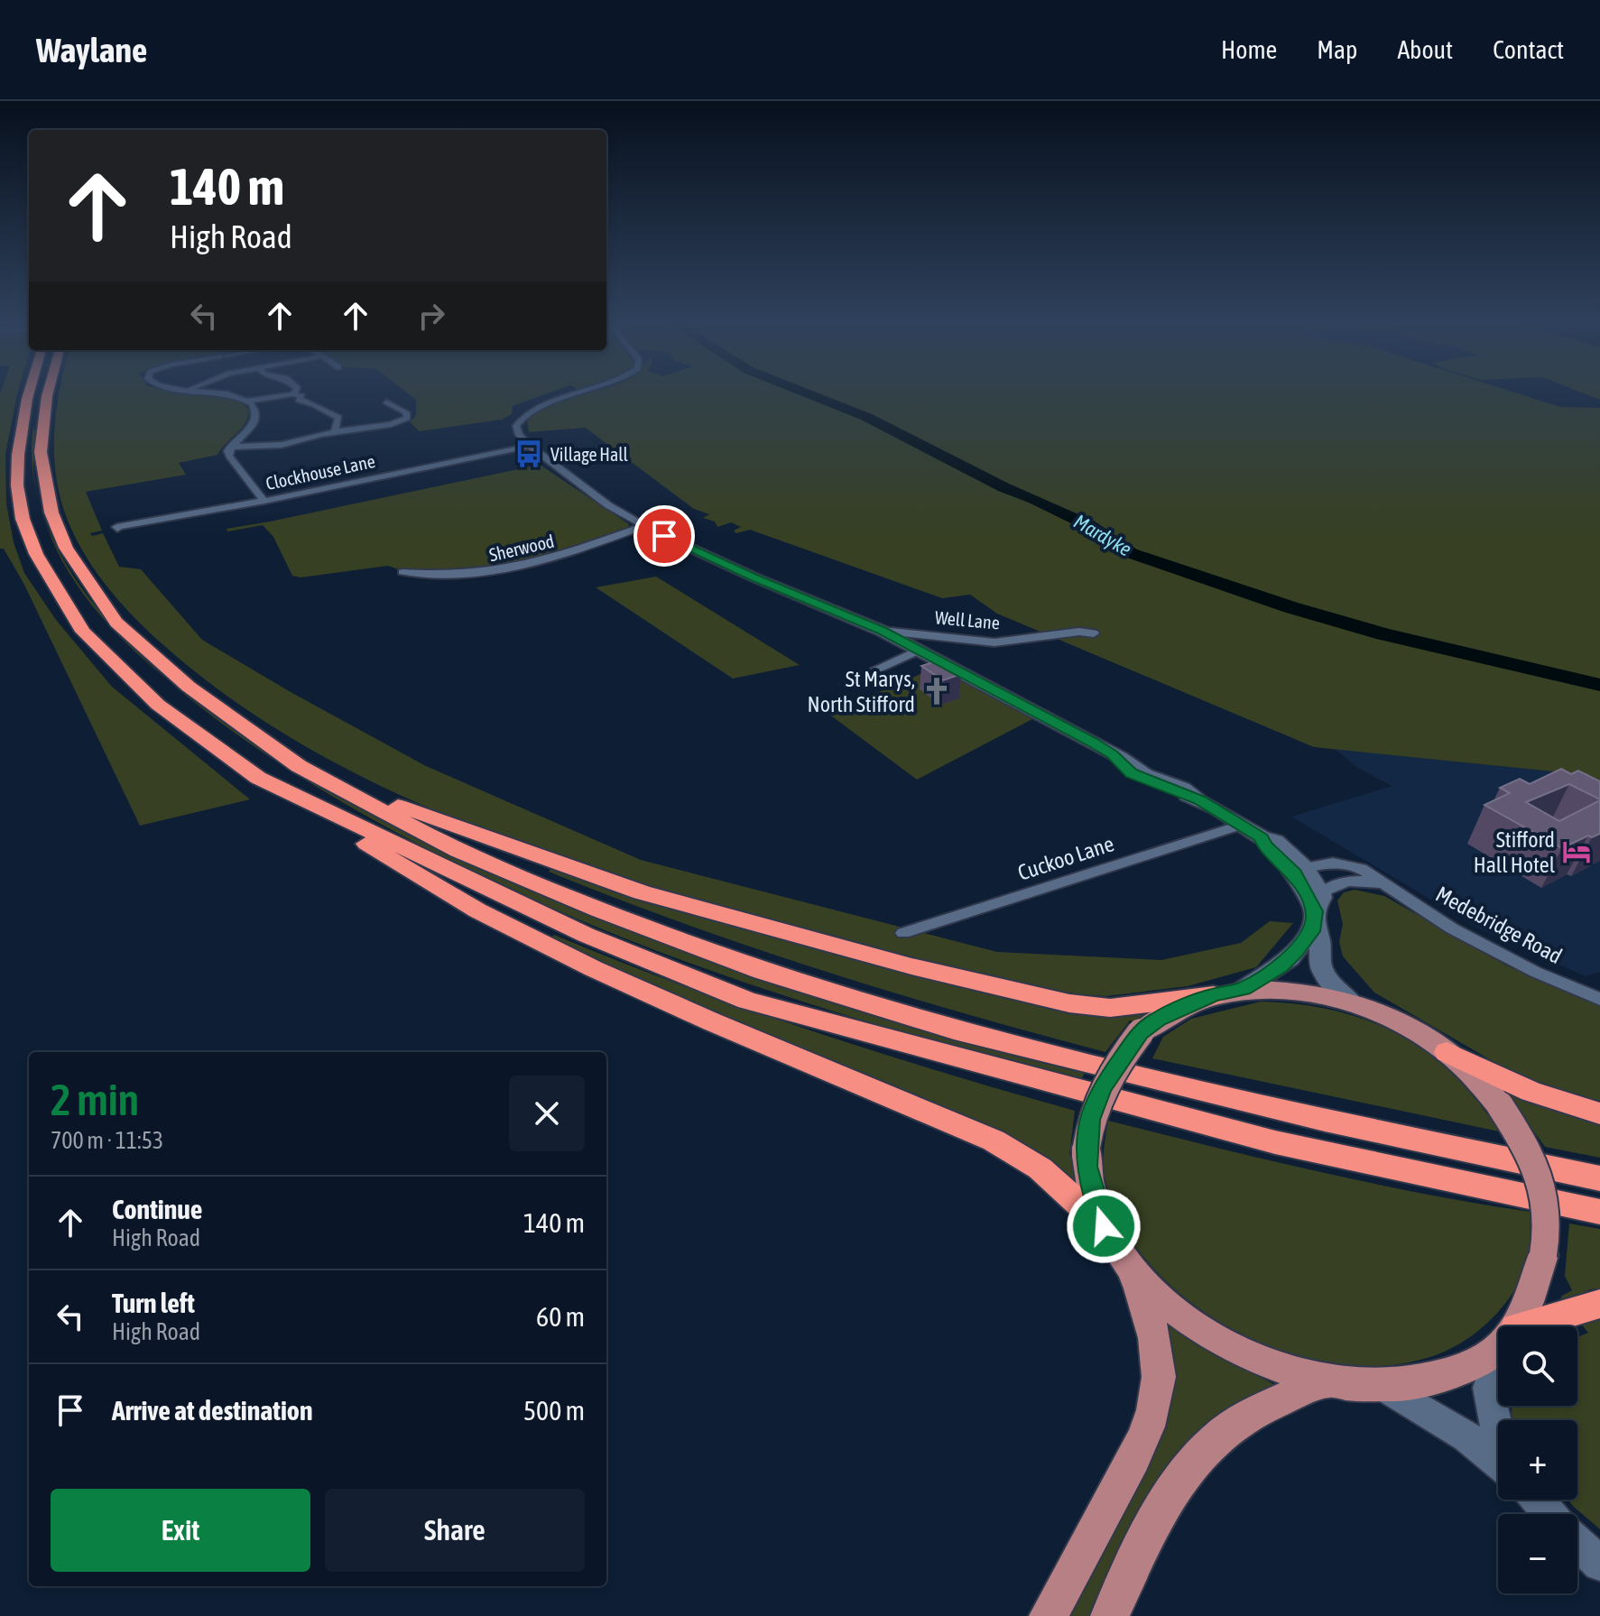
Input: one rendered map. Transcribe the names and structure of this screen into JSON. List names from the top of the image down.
{
  "streets": {
    "street": [
      "Clockhouse Lane",
      "Sherwood",
      "Well Lane",
      "Cuckoo Lane",
      "Medebridge Road"
    ]
  },
  "water": ["Mardyke"],
  "places": {
    "bus stop": ["Village Hall"],
    "church": ["St Marys, North Stifford"],
    "hotel": ["Stifford Hall Hotel"]
  },
  "page": {
    "header": "Waylane",
    "nav": [
      "Home",
      "Map",
      "About",
      "Contact"
    ],
    "turn": ["140 m", "High Road"],
    "heading": ["2 min", "700 m · 11:53"],
    "list": [
      {
        "name": "Continue",
        "note": "High Road",
        "value": "140 m"
      },
      {
        "name": "Turn left",
        "note": "High Road",
        "value": "60 m"
      },
      {
        "name": "Arrive at destination",
        "value": "500 m"
      }
    ],
    "map_buttons": ["+", "−"],
    "buttons": ["Exit", "Share"]
  }
}
